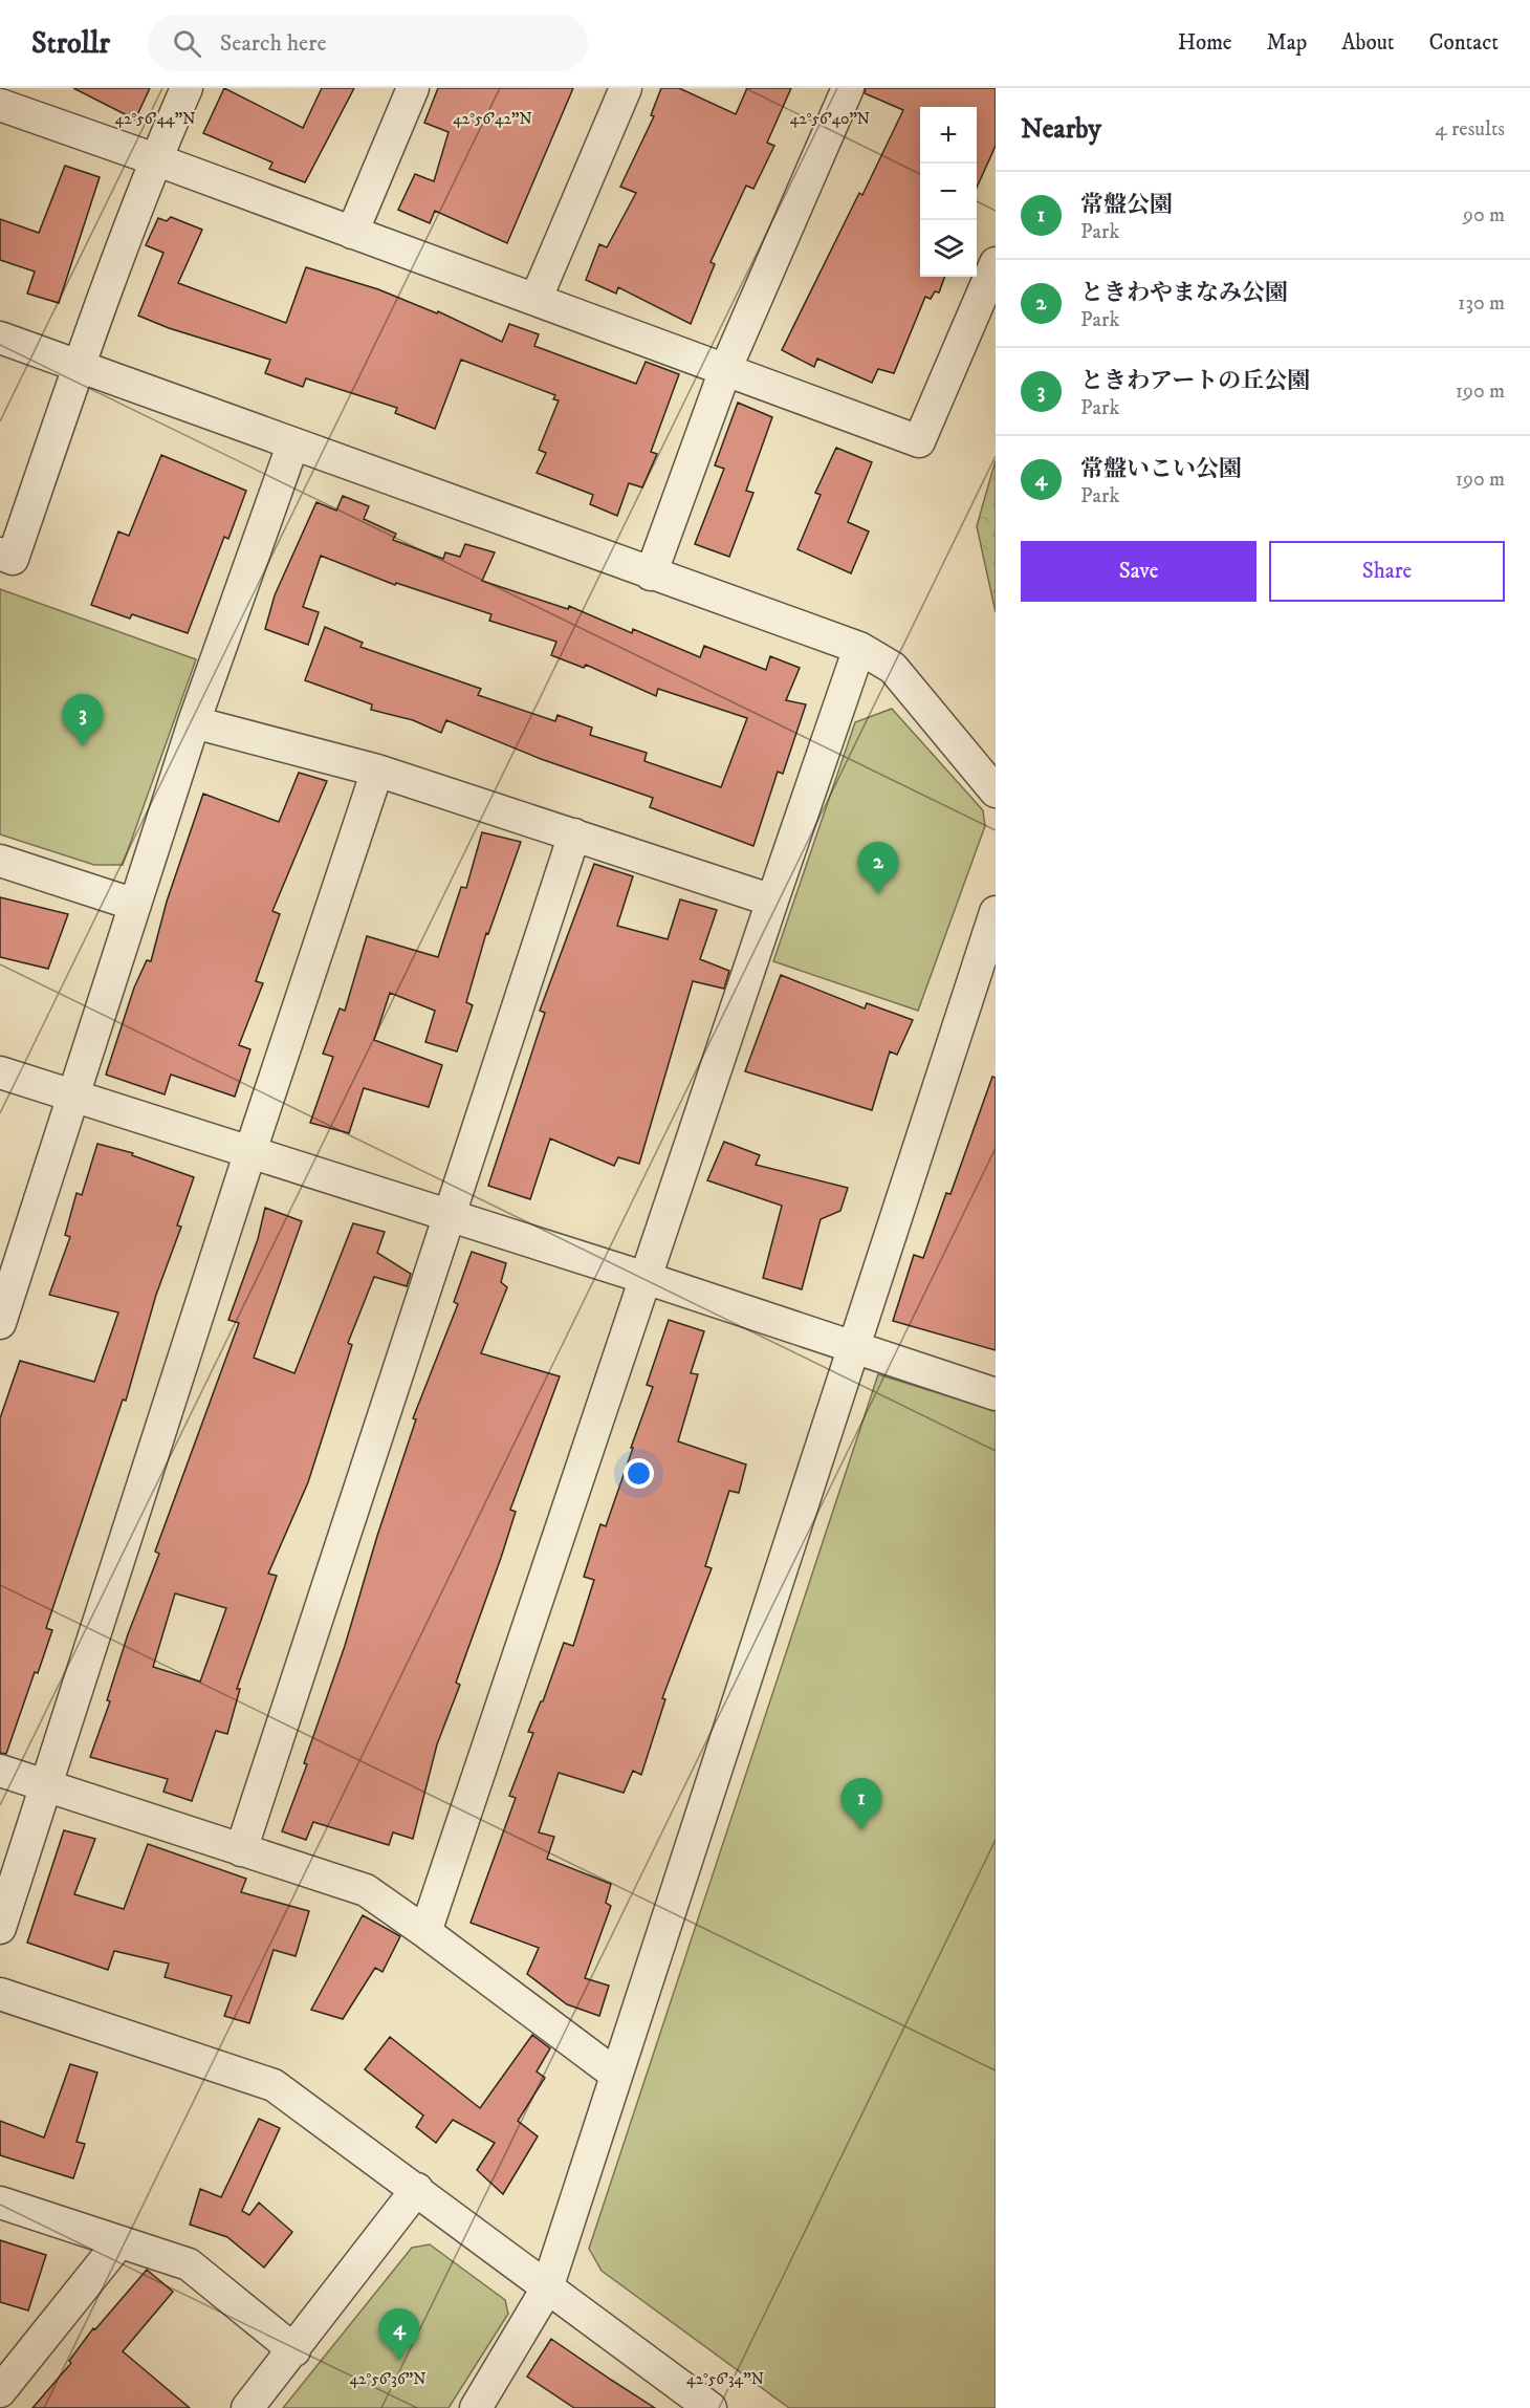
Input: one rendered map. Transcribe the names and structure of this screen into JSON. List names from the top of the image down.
{
  "page": {
    "header": "Strollr",
    "search": "Search here",
    "nav": [
      "Home",
      "Map",
      "About",
      "Contact"
    ],
    "heading": ["Nearby", "4 results"],
    "map_buttons": ["+", "−"],
    "list": [
      {
        "mark": "1",
        "name": "常盤公園",
        "note": "Park",
        "value": "90 m"
      },
      {
        "mark": "2",
        "name": "ときわやまなみ公園",
        "note": "Park",
        "value": "130 m"
      },
      {
        "mark": "3",
        "name": "ときわアートの丘公園",
        "note": "Park",
        "value": "190 m"
      },
      {
        "mark": "4",
        "name": "常盤いこい公園",
        "note": "Park",
        "value": "190 m"
      }
    ],
    "buttons": ["Save", "Share"],
    "pins": [
      "3",
      "2",
      "1",
      "4"
    ]
  },
  "coordinates": [
    "42°56'40\"N",
    "42°56'44\"N",
    "42°56'42\"N",
    "42°56'36\"N",
    "42°56'34\"N"
  ]
}
